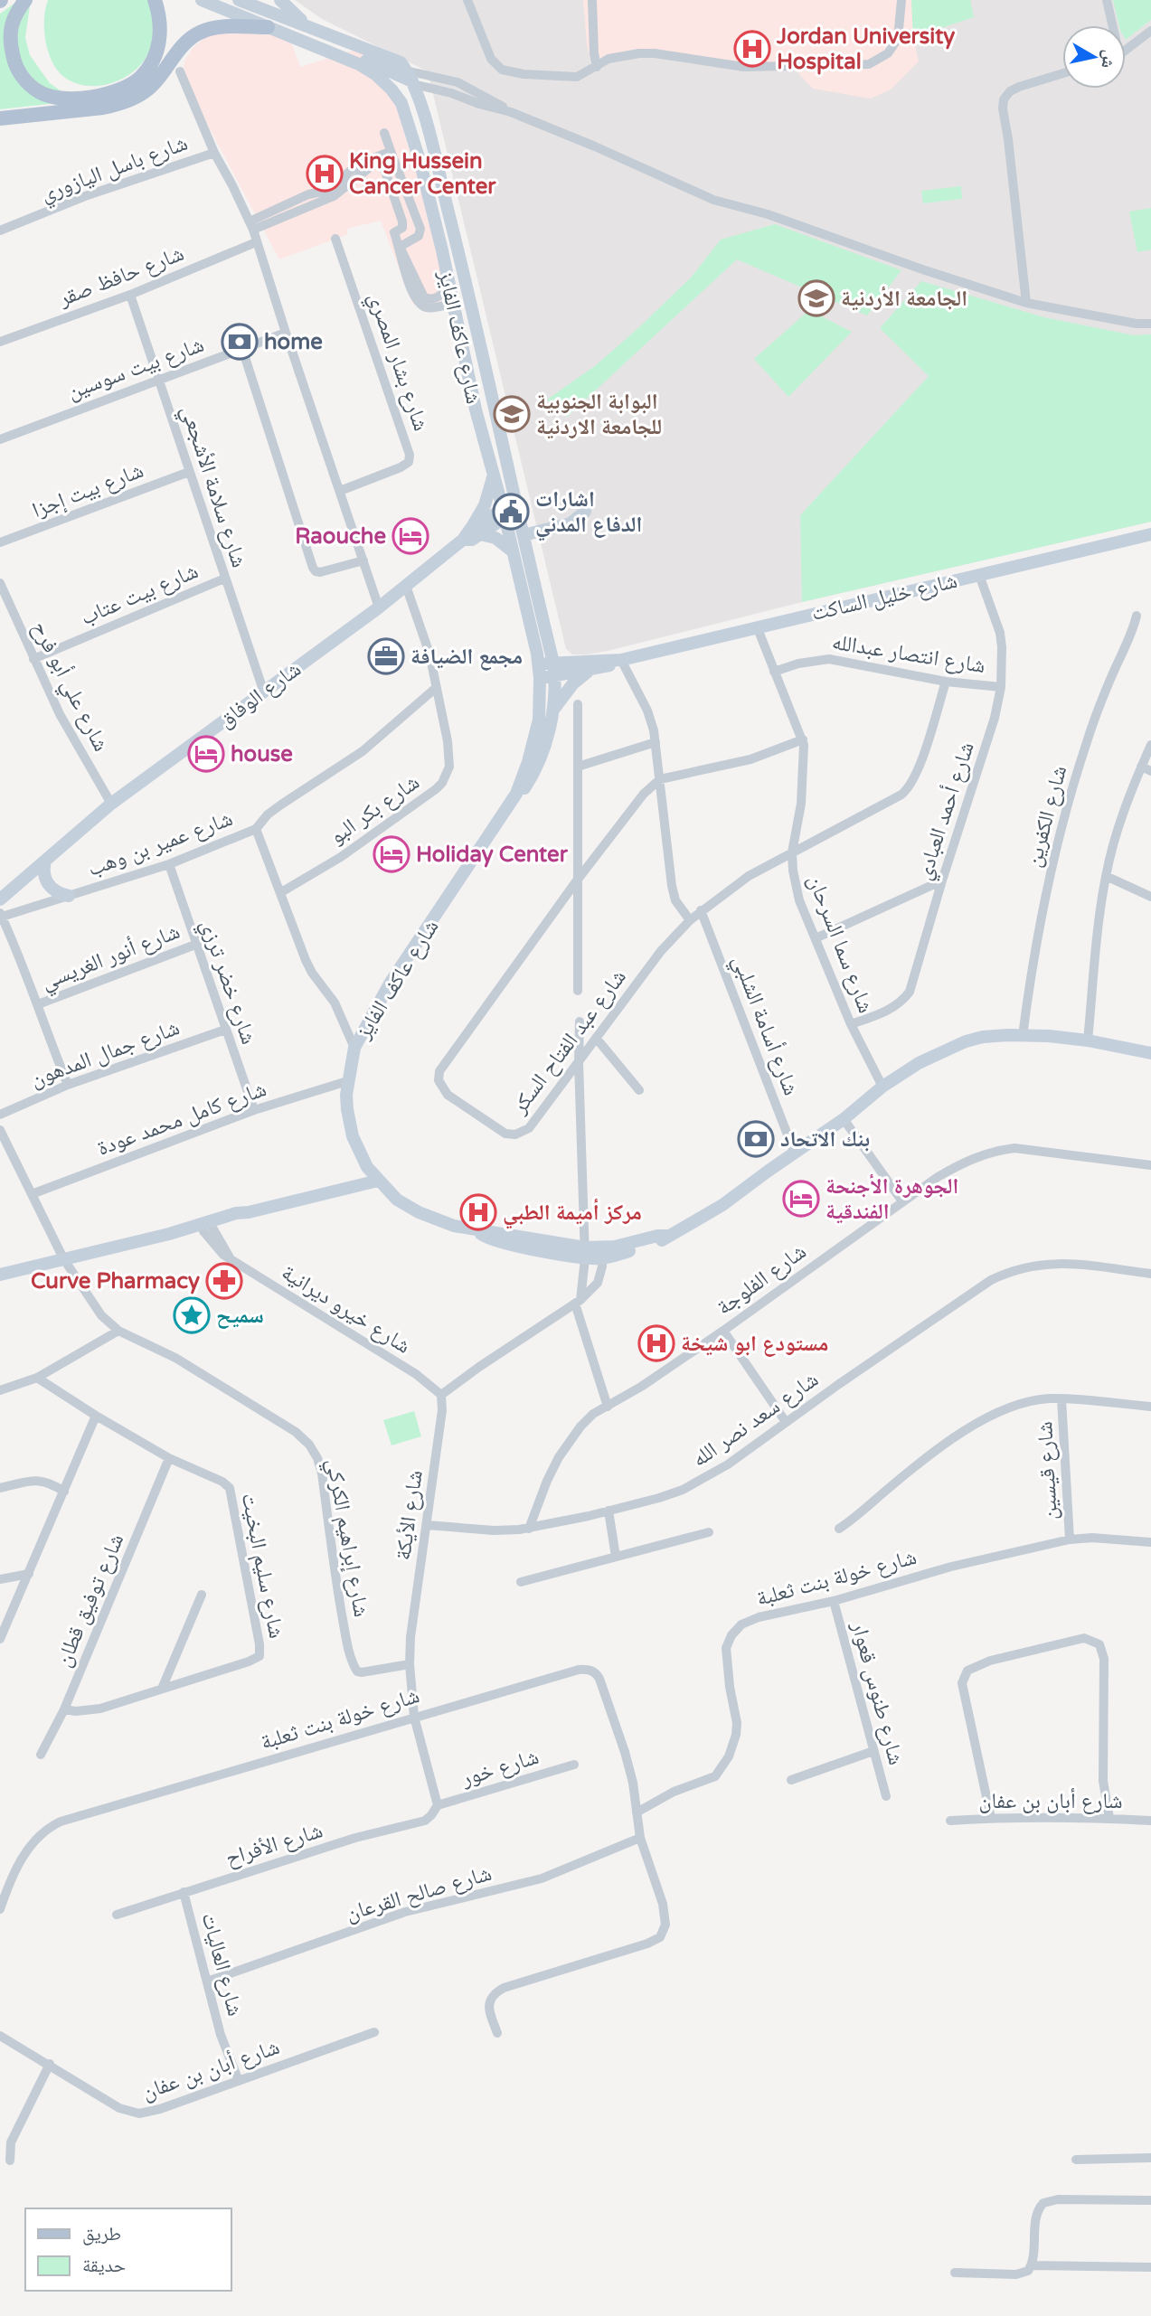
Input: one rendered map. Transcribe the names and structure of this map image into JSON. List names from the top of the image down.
{
  "streets": {
    "main road": ["شارع عاكف الفايز", "شارع خليل الساكت", "شارع الوفاق"],
    "street": [
      "شارع باسل اليازوري",
      "شارع حافظ صقر",
      "شارع بشار المصري",
      "شارع بيت سوسين",
      "شارع سلامة الأشجعي",
      "شارع بيت إجزا",
      "شارع بيت عتاب",
      "شارع انتصار عبدالله",
      "شارع علي أبو فرح",
      "شارع بكر البو",
      "شارع أحمد العبادي",
      "شارع الكفرين",
      "شارع عمير بن وهب",
      "شارع سما السرحان",
      "شارع أنور الغريسي",
      "شارع خضر ترزي",
      "شارع أسامة الشلبي",
      "شارع عبد الفتاح السكر",
      "شارع جمال المدهون",
      "شارع كامل محمد عودة",
      "شارع الفلوجة",
      "شارع خيرو ديرانية",
      "شارع سعد نصر الله",
      "شارع قيسين",
      "شارع الأيكة",
      "شارع إبراهيم الكركي",
      "شارع سليم البخيت",
      "شارع خولة بنت ثعلبة",
      "شارع توفيق قطان",
      "شارع طنوس قعوار",
      "شارع خور",
      "شارع أبان بن عفان",
      "شارع الأفراح",
      "شارع صالح القرعان",
      "شارع العاليات"
    ]
  },
  "crossings": [
    ["شارع باسل اليازوري", "شارع حافظ صقر"],
    ["شارع باسل اليازوري", "شارع بشار المصري"],
    ["شارع باسل اليازوري", "شارع بيت سوسين"],
    ["شارع باسل اليازوري", "شارع الوفاق"],
    ["شارع حافظ صقر", "شارع سلامة الأشجعي"],
    ["شارع عاكف الفايز", "شارع خليل الساكت"],
    ["شارع عاكف الفايز", "شارع الوفاق"],
    ["شارع عاكف الفايز", "شارع الكفرين"],
    ["شارع عاكف الفايز", "شارع سما السرحان"],
    ["شارع عاكف الفايز", "شارع أسامة الشلبي"],
    ["شارع عاكف الفايز", "شارع كامل محمد عودة"],
    ["شارع بيت سوسين", "شارع سلامة الأشجعي"],
    ["شارع سلامة الأشجعي", "شارع بيت إجزا"],
    ["شارع سلامة الأشجعي", "شارع بيت عتاب"],
    ["شارع سلامة الأشجعي", "شارع الوفاق"],
    ["شارع بيت عتاب", "شارع علي أبو فرح"],
    ["شارع خليل الساكت", "شارع أحمد العبادي"],
    ["شارع خليل الساكت", "شارع سما السرحان"],
    ["شارع انتصار عبدالله", "شارع أحمد العبادي"],
    ["شارع انتصار عبدالله", "شارع سما السرحان"],
    ["شارع انتصار عبدالله", "شارع عبد الفتاح السكر"],
    ["شارع علي أبو فرح", "شارع الوفاق"],
    ["شارع الوفاق", "شارع بكر البو"],
    ["شارع بكر البو", "شارع عمير بن وهب"],
    ["شارع أحمد العبادي", "شارع سما السرحان"],
    ["شارع عمير بن وهب", "شارع خضر ترزي"],
    ["شارع سما السرحان", "شارع عبد الفتاح السكر"],
    ["شارع أنور الغريسي", "شارع خضر ترزي"],
    ["شارع خضر ترزي", "شارع جمال المدهون"],
    ["شارع خضر ترزي", "شارع كامل محمد عودة"],
    ["شارع أسامة الشلبي", "شارع عبد الفتاح السكر"],
    ["شارع كامل محمد عودة", "شارع إبراهيم الكركي"],
    ["شارع الفلوجة", "شارع سعد نصر الله"],
    ["شارع خيرو ديرانية", "شارع الأيكة"],
    ["شارع سعد نصر الله", "شارع الأيكة"],
    ["شارع قيسين", "شارع خولة بنت ثعلبة"],
    ["شارع الأيكة", "شارع إبراهيم الكركي"],
    ["شارع الأيكة", "شارع خولة بنت ثعلبة"],
    ["شارع الأيكة", "شارع خور"],
    ["شارع الأيكة", "شارع الأفراح"],
    ["شارع سليم البخيت", "شارع توفيق قطان"],
    ["شارع خولة بنت ثعلبة", "شارع طنوس قعوار"],
    ["شارع خولة بنت ثعلبة", "شارع صالح القرعان"],
    ["شارع خور", "شارع الأفراح"],
    ["شارع أبان بن عفان", "شارع العاليات"],
    ["شارع الأفراح", "شارع العاليات"],
    ["شارع صالح القرعان", "شارع العاليات"]
  ],
  "places": {
    "hospital": [
      "Jordan University Hospital",
      "King Hussein Cancer Center",
      "مركز أميمة الطبي",
      "مستودع ابو شيخة"
    ],
    "school or university": ["الجامعة الأردنية", "البوابة الجنوبية للجامعة الاردنية"],
    "bank": ["home", "بنك الاتحاد"],
    "public building": ["اشارات الدفاع المدني"],
    "hotel": [
      "Raouche",
      "house",
      "Holiday Center",
      "الجوهرة الأجنحة الفندقية"
    ],
    "office": ["مجمع الضيافة"],
    "pharmacy": ["Curve Pharmacy"],
    "place": ["سميح"]
  },
  "legend": ["طريق", "حديقة"],
  "north": "right"
}
